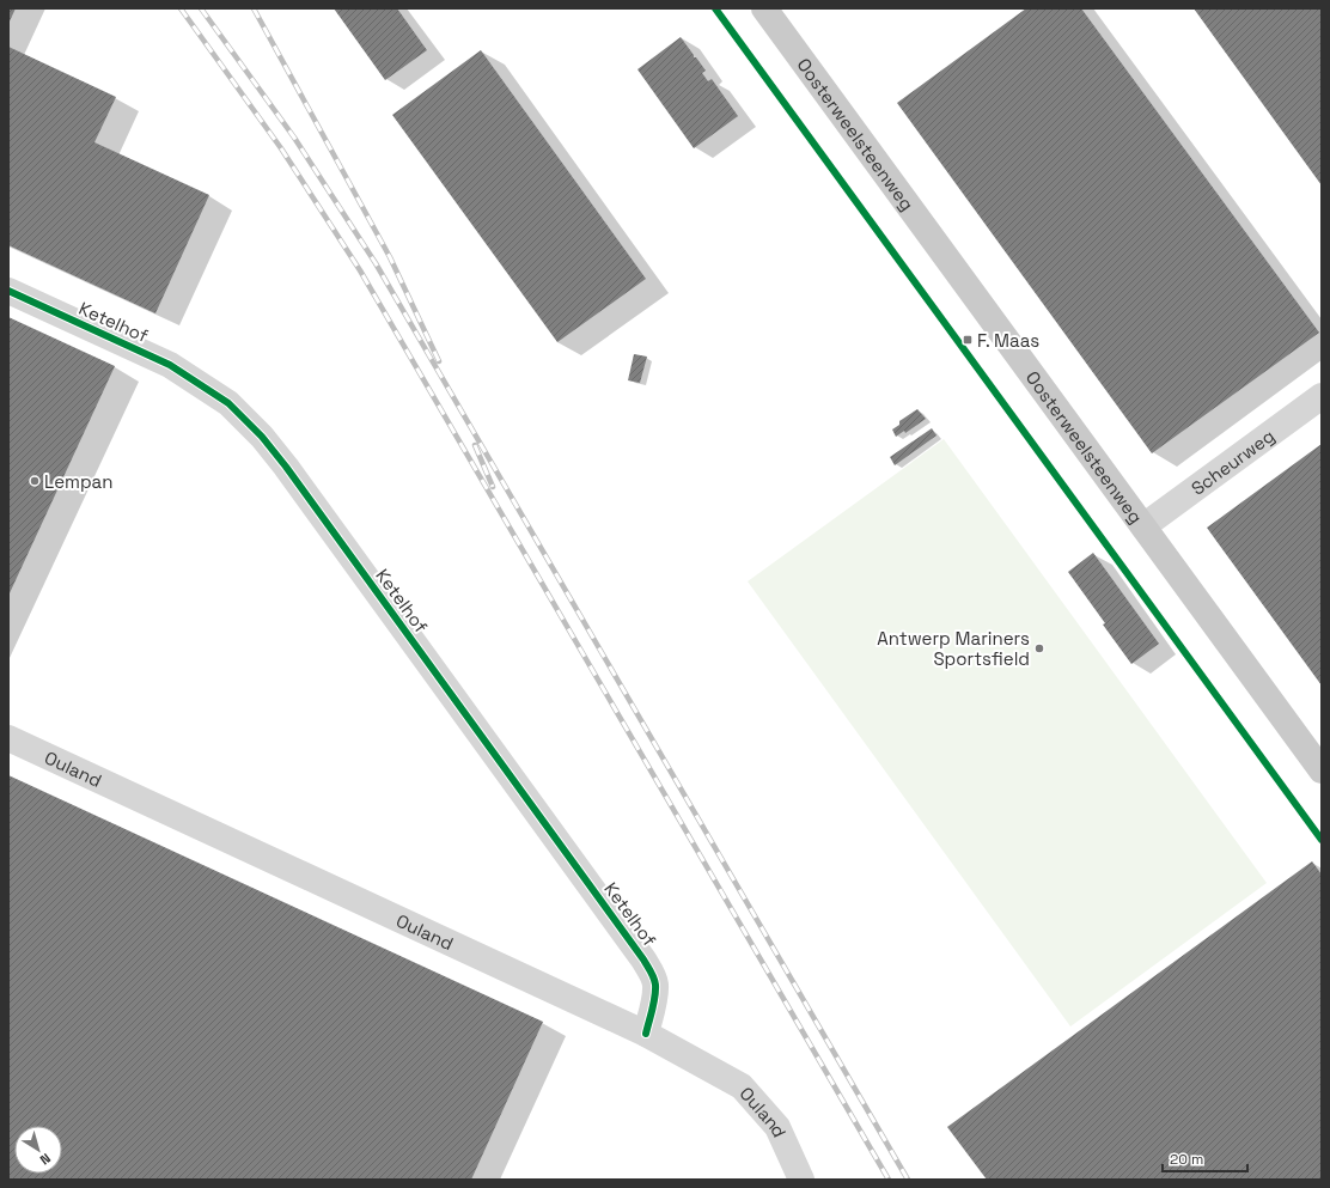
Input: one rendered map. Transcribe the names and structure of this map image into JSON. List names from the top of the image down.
{
  "streets": {
    "main road": ["Oosterweelsteenweg"],
    "street": ["Ketelhof", "Scheurweg", "Ouland"]
  },
  "crossings": [
    ["Oosterweelsteenweg", "Scheurweg"],
    ["Ketelhof", "Ouland"]
  ],
  "places": {
    "transit": ["F. Maas"],
    "other": ["Lempan", "Antwerp Mariners Sportsfield"]
  },
  "scale_bar": "20 m",
  "north": "bottom right"
}
